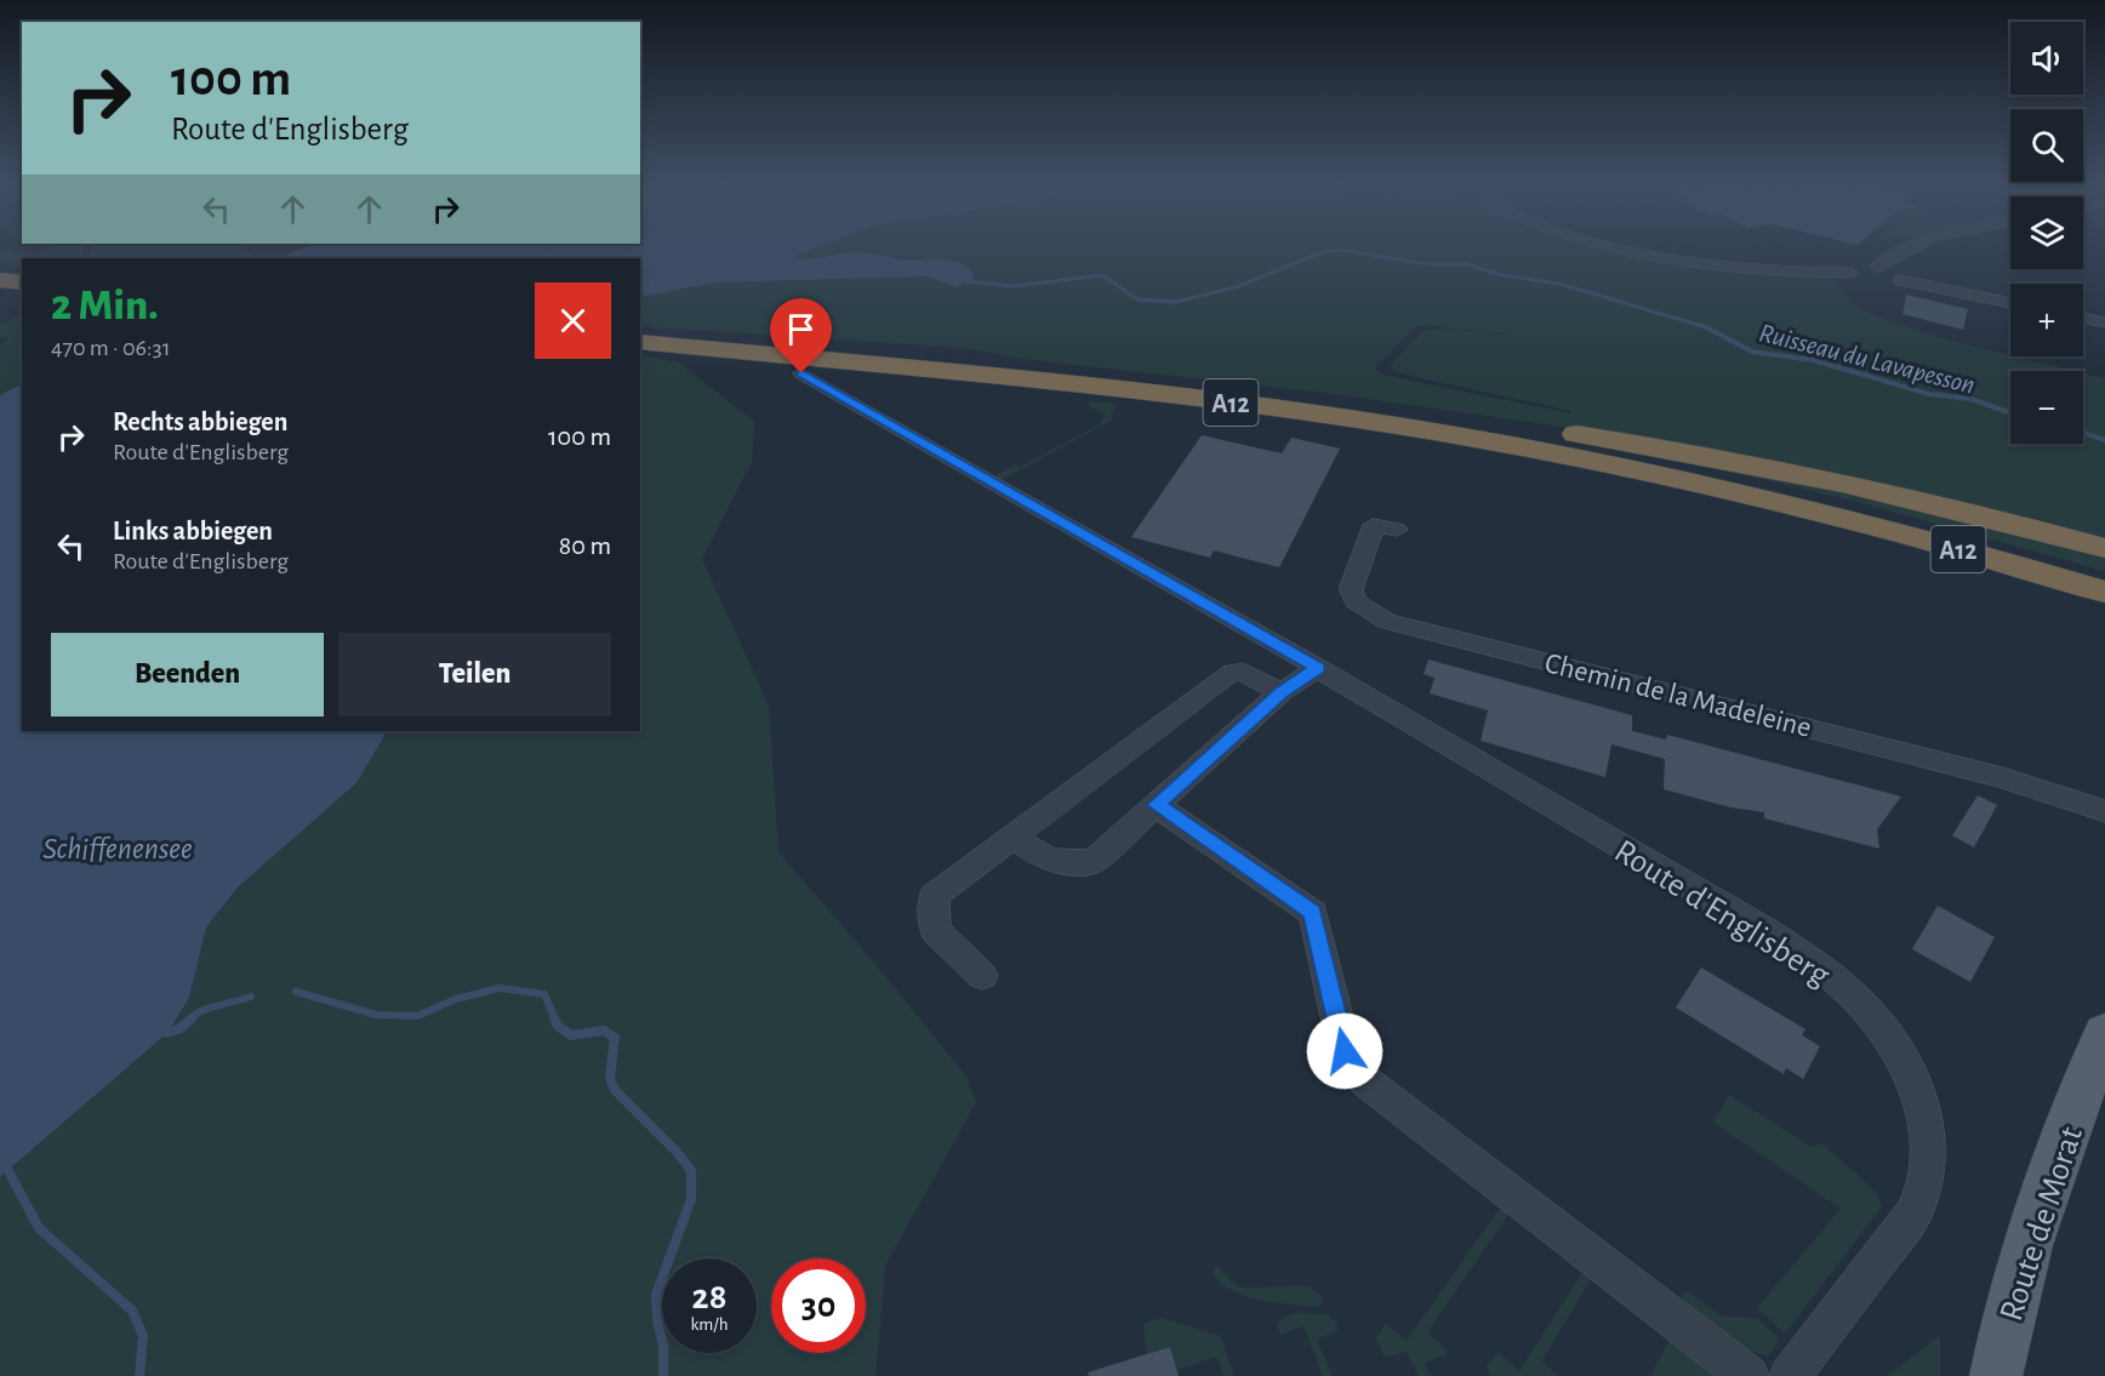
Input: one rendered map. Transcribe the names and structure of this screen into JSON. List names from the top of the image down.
{
  "streets": {
    "highway": ["A12"],
    "main road": ["Route de Morat"],
    "street": ["Chemin de la Madeleine", "Route d'Englisberg"]
  },
  "water": ["Ruisseau du Lavapesson", "Schiffenensee"],
  "page": {
    "map_buttons": ["+", "−"],
    "turn": ["100 m", "Route d'Englisberg"],
    "heading": ["2 Min.", "470 m · 06:31"],
    "list": [
      {
        "name": "Rechts abbiegen",
        "note": "Route d'Englisberg",
        "value": "100 m"
      },
      {
        "name": "Links abbiegen",
        "note": "Route d'Englisberg",
        "value": "80 m"
      }
    ],
    "buttons": ["Beenden", "Teilen"],
    "speed": "28 km/h",
    "limit": "30"
  }
}
